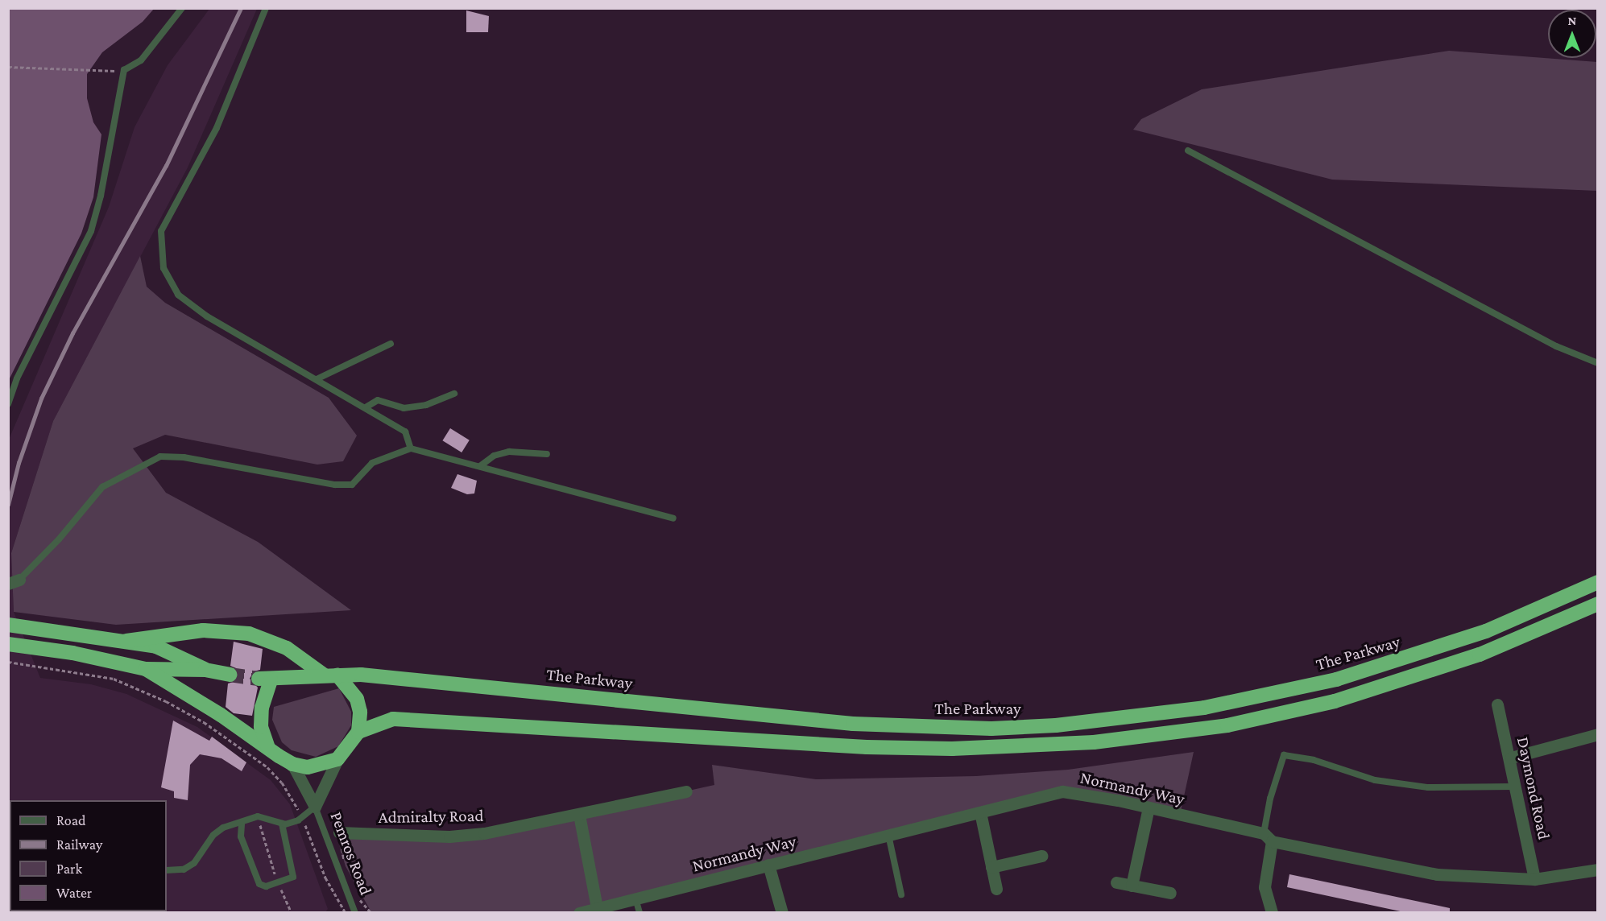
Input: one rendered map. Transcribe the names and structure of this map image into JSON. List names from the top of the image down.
{
  "streets": {
    "highway": ["The Parkway"],
    "street": [
      "Normandy Way",
      "Daymond Road",
      "Admiralty Road",
      "Pemros Road"
    ]
  },
  "crossings": [
    ["The Parkway", "Pemros Road"],
    ["Normandy Way", "Daymond Road"]
  ],
  "legend": [
    "Road",
    "Railway",
    "Park",
    "Water"
  ],
  "north": "top"
}
